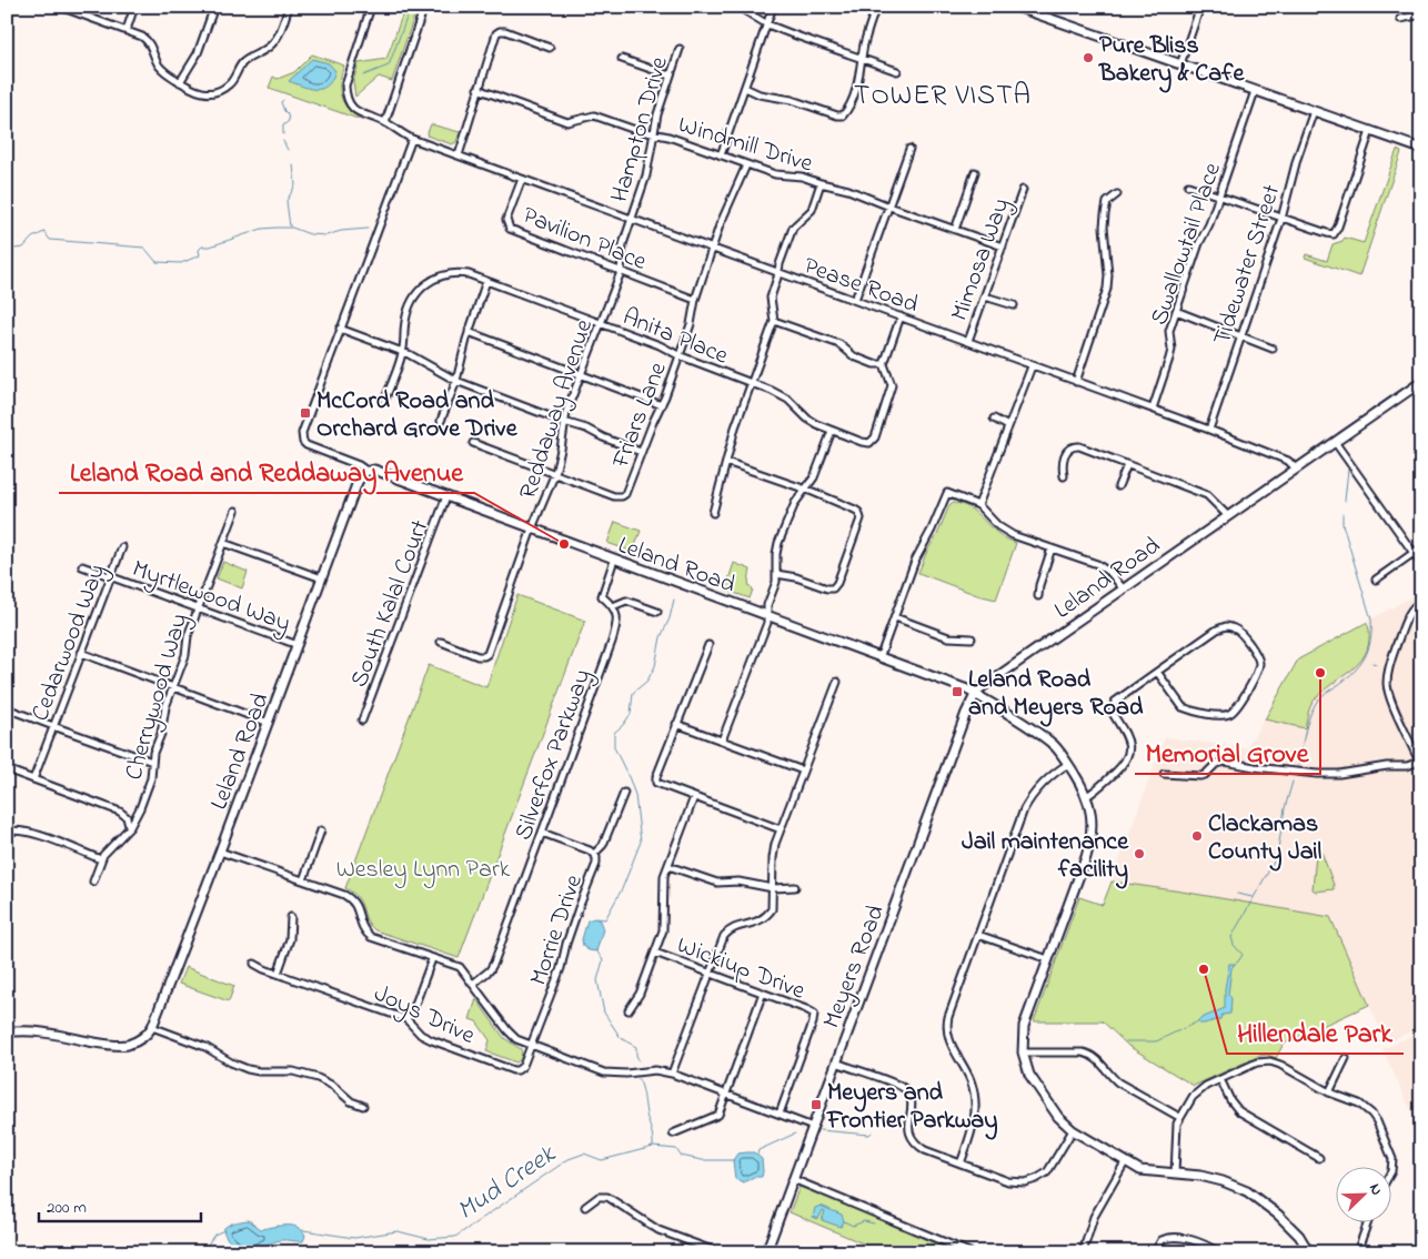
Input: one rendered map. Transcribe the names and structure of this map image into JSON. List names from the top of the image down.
{
  "streets": {
    "street": [
      "Hampton Drive",
      "Windmill Drive",
      "Pavilion Place",
      "Swallowtail Place",
      "Mimosa Way",
      "Tidewater Street",
      "Pease Road",
      "Anita Place",
      "Reddaway Avenue",
      "Friars Lane",
      "Leland Road",
      "Myrtlewood Way",
      "South Kalal Court",
      "Cedarwood Way",
      "Cherrywood Way",
      "Silverfox Parkway",
      "Morrie Drive",
      "Wickiup Drive",
      "Meyers Road",
      "Joys Drive"
    ]
  },
  "crossings": [
    ["Hampton Drive", "Windmill Drive"],
    ["Hampton Drive", "Pease Road"],
    ["Hampton Drive", "Reddaway Avenue"],
    ["Windmill Drive", "Mimosa Way"],
    ["Windmill Drive", "Friars Lane"],
    ["Pavilion Place", "Pease Road"],
    ["Pavilion Place", "Reddaway Avenue"],
    ["Pavilion Place", "Friars Lane"],
    ["Swallowtail Place", "Pease Road"],
    ["Mimosa Way", "Pease Road"],
    ["Tidewater Street", "Pease Road"],
    ["Pease Road", "Reddaway Avenue"],
    ["Pease Road", "Friars Lane"],
    ["Pease Road", "Leland Road"],
    ["Anita Place", "Reddaway Avenue"],
    ["Anita Place", "Friars Lane"],
    ["Reddaway Avenue", "Friars Lane"],
    ["Reddaway Avenue", "Leland Road"],
    ["Leland Road", "Myrtlewood Way"],
    ["Leland Road", "South Kalal Court"],
    ["Leland Road", "Meyers Road"],
    ["Myrtlewood Way", "Cedarwood Way"],
    ["Myrtlewood Way", "Cherrywood Way"],
    ["Silverfox Parkway", "Morrie Drive"],
    ["Morrie Drive", "Joys Drive"]
  ],
  "districts": ["TOWER VISTA"],
  "water": ["Mud Creek"],
  "parks": ["Wesley Lynn Park"],
  "places": {
    "other": [
      "Pure Bliss Bakery & Cafe",
      "Leland Road and Reddaway Avenue",
      "Memorial Grove",
      "Clackamas County Jail",
      "Jail maintenance facility",
      "Hillendale Park"
    ],
    "transit": ["McCord Road and Orchard Grove Drive", "Leland Road and Meyers Road", "Meyers and Frontier Parkway"]
  },
  "scale_bar": "200 m",
  "north": "top right"
}
